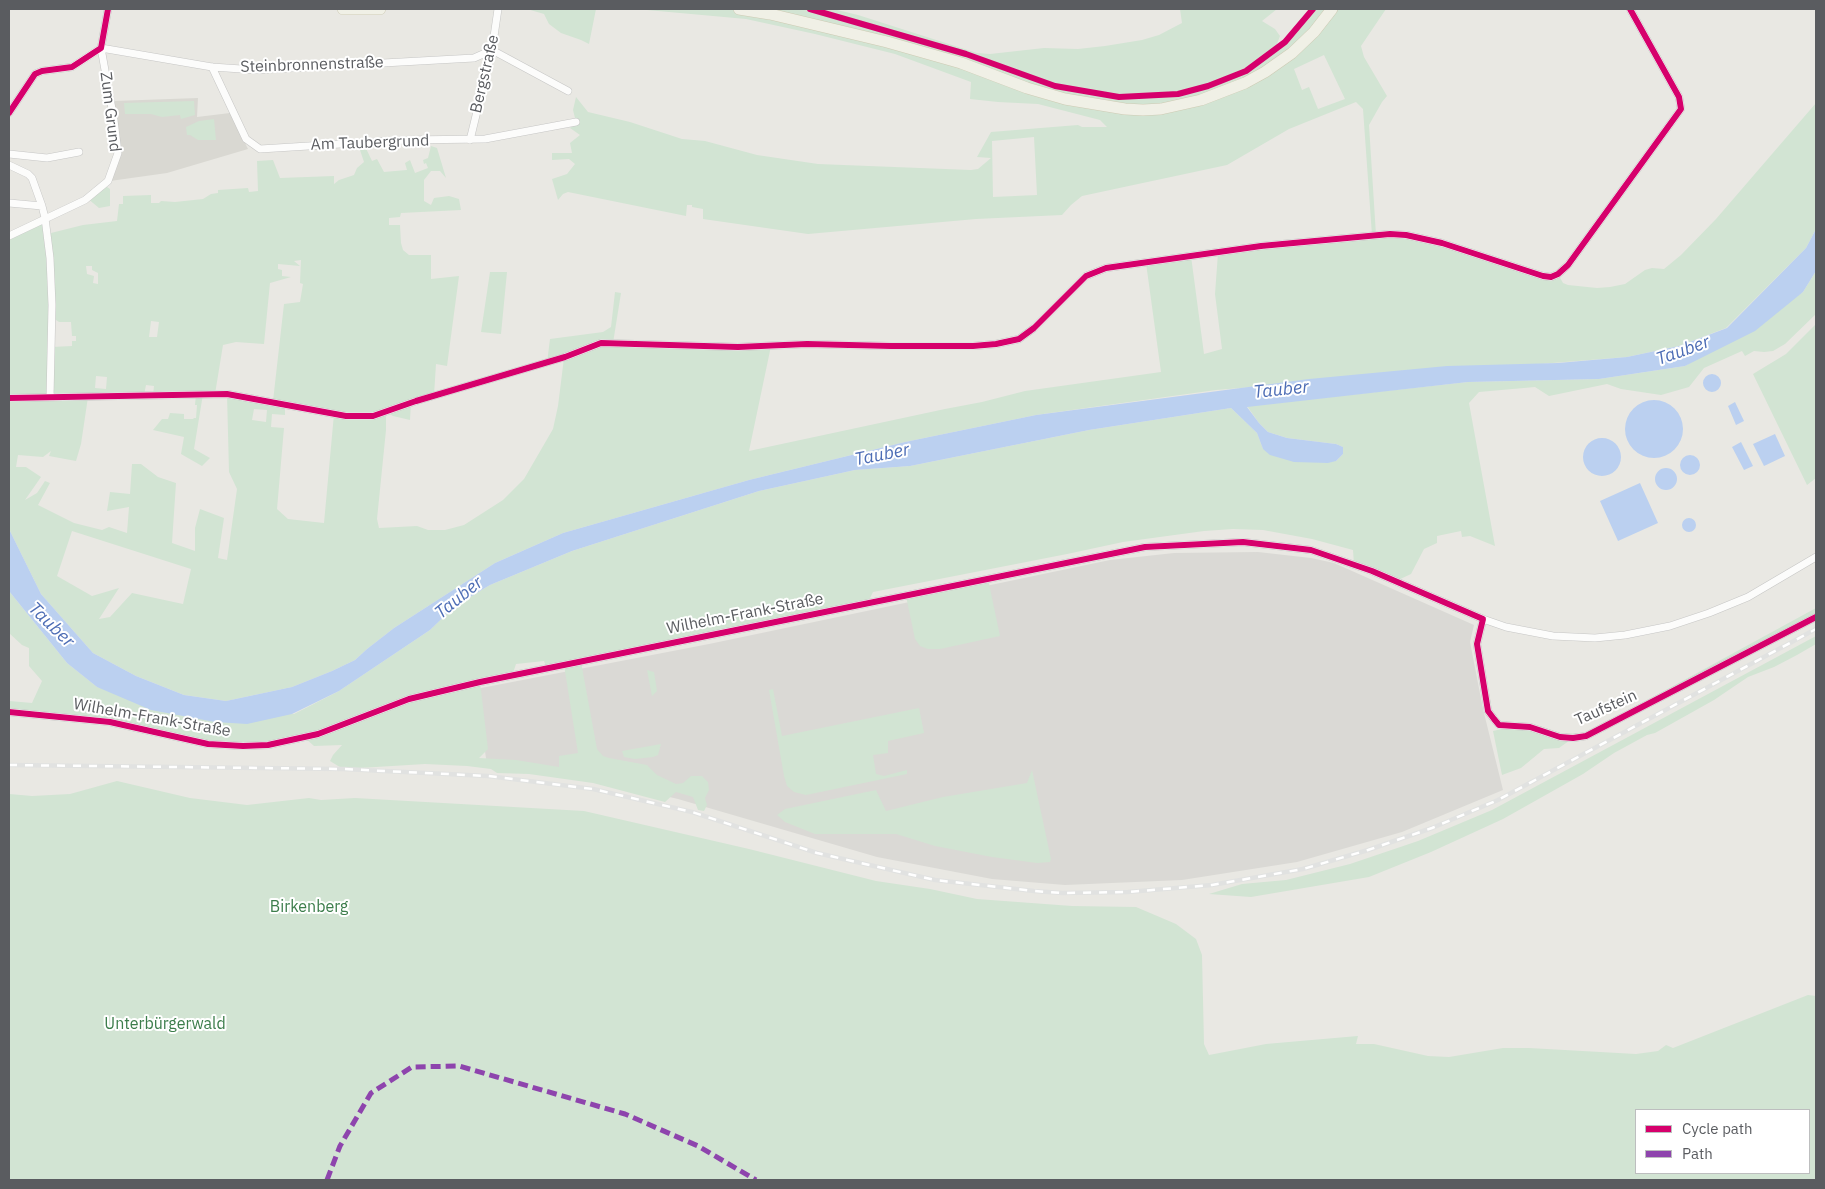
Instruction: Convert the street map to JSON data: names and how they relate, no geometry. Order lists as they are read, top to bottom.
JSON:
{
  "streets": {
    "street": [
      "Steinbronnenstraße",
      "Bergstraße",
      "Zum Grund",
      "Am Taubergrund",
      "Wilhelm-Frank-Straße",
      "Taufstein"
    ]
  },
  "crossings": [
    ["Steinbronnenstraße", "Bergstraße"],
    ["Steinbronnenstraße", "Zum Grund"],
    ["Steinbronnenstraße", "Am Taubergrund"],
    ["Bergstraße", "Am Taubergrund"],
    ["Wilhelm-Frank-Straße", "Taufstein"]
  ],
  "water": ["Tauber"],
  "parks": ["Birkenberg", "Unterbürgerwald"],
  "legend": ["Cycle path", "Path"]
}
